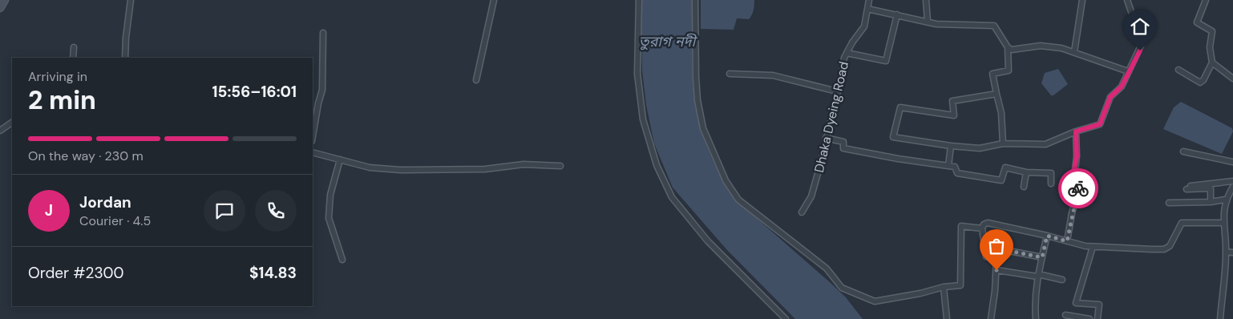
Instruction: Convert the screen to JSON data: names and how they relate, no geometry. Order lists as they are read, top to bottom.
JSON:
{
  "streets": {
    "street": ["Dhaka Dyeing Road"]
  },
  "water": ["তুরাগ নদী"],
  "page": {
    "heading": ["2 min", "Arriving in", "15:56–16:01"],
    "panel": [
      "Jordan",
      "Courier · 4.5",
      "Order #2300",
      "$14.83"
    ],
    "bar": "On the way · 230 m",
    "round": "J"
  }
}
